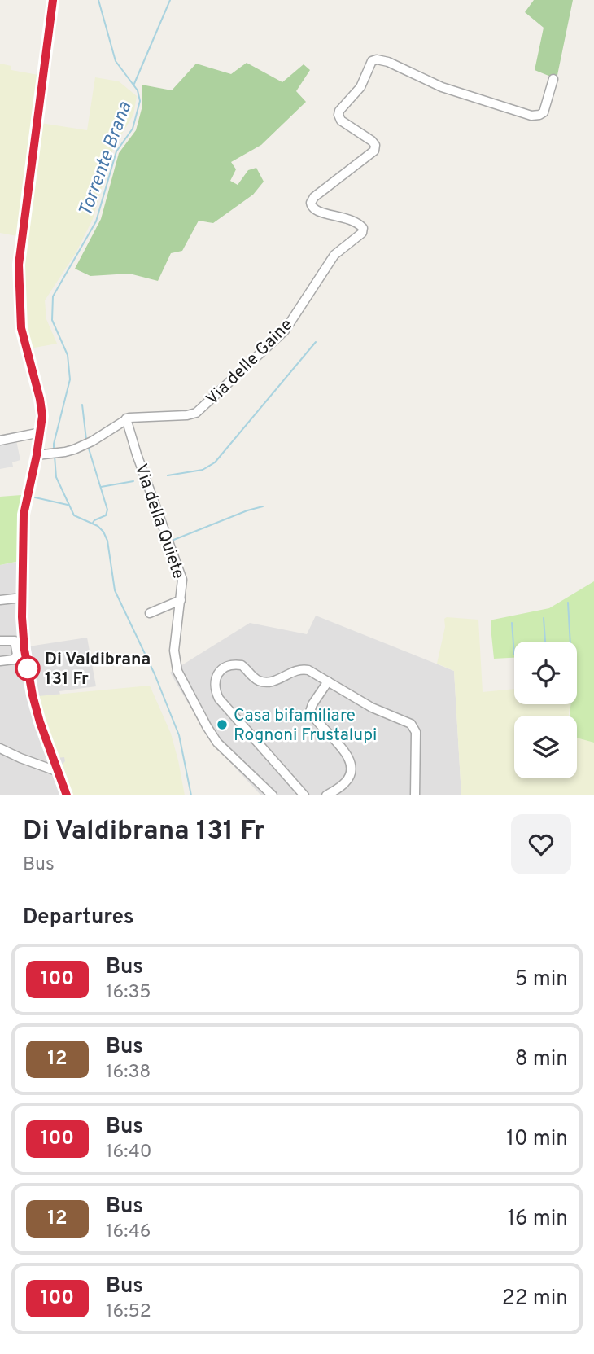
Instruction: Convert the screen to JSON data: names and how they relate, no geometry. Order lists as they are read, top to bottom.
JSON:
{
  "streets": {
    "street": ["Via delle Gaine", "Via della Quiete"]
  },
  "crossings": [
    ["Via delle Gaine", "Via della Quiete"]
  ],
  "water": ["Torrente Brana"],
  "places": ["Di Valdibrana 131 Fr", "Casa bifamiliare Rognoni Frustalupi"],
  "lines": ["bus line 100"],
  "page": {
    "heading": [
      ["Di Valdibrana 131 Fr", "Bus"],
      "Departures"
    ],
    "list": [
      {
        "mark": "100",
        "name": "Bus",
        "note": "16:35",
        "value": "5 min"
      },
      {
        "mark": "12",
        "name": "Bus",
        "note": "16:38",
        "value": "8 min"
      },
      {
        "mark": "100",
        "name": "Bus",
        "note": "16:40",
        "value": "10 min"
      },
      {
        "mark": "12",
        "name": "Bus",
        "note": "16:46",
        "value": "16 min"
      },
      {
        "mark": "100",
        "name": "Bus",
        "note": "16:52",
        "value": "22 min"
      }
    ]
  }
}
